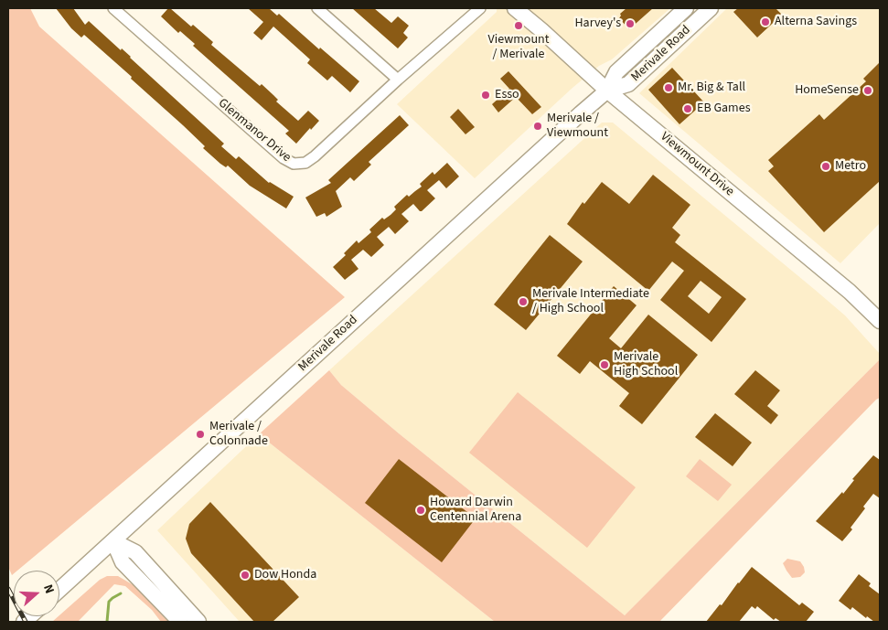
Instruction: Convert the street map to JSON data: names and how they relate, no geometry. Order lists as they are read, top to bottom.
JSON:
{
  "streets": {
    "main road": ["Merivale Road", "Viewmount Drive"],
    "street": ["Glenmanor Drive"]
  },
  "crossings": [
    ["Merivale Road", "Viewmount Drive"]
  ],
  "places": [
    "Alterna Savings",
    "Harvey's",
    "Viewmount / Merivale",
    "Mr. Big & Tall",
    "HomeSense",
    "Esso",
    "EB Games",
    "Merivale / Viewmount",
    "Metro",
    "Merivale Intermediate / High School",
    "Merivale High School",
    "Merivale / Colonnade",
    "Howard Darwin Centennial Arena",
    "Dow Honda"
  ],
  "north": "right"
}
